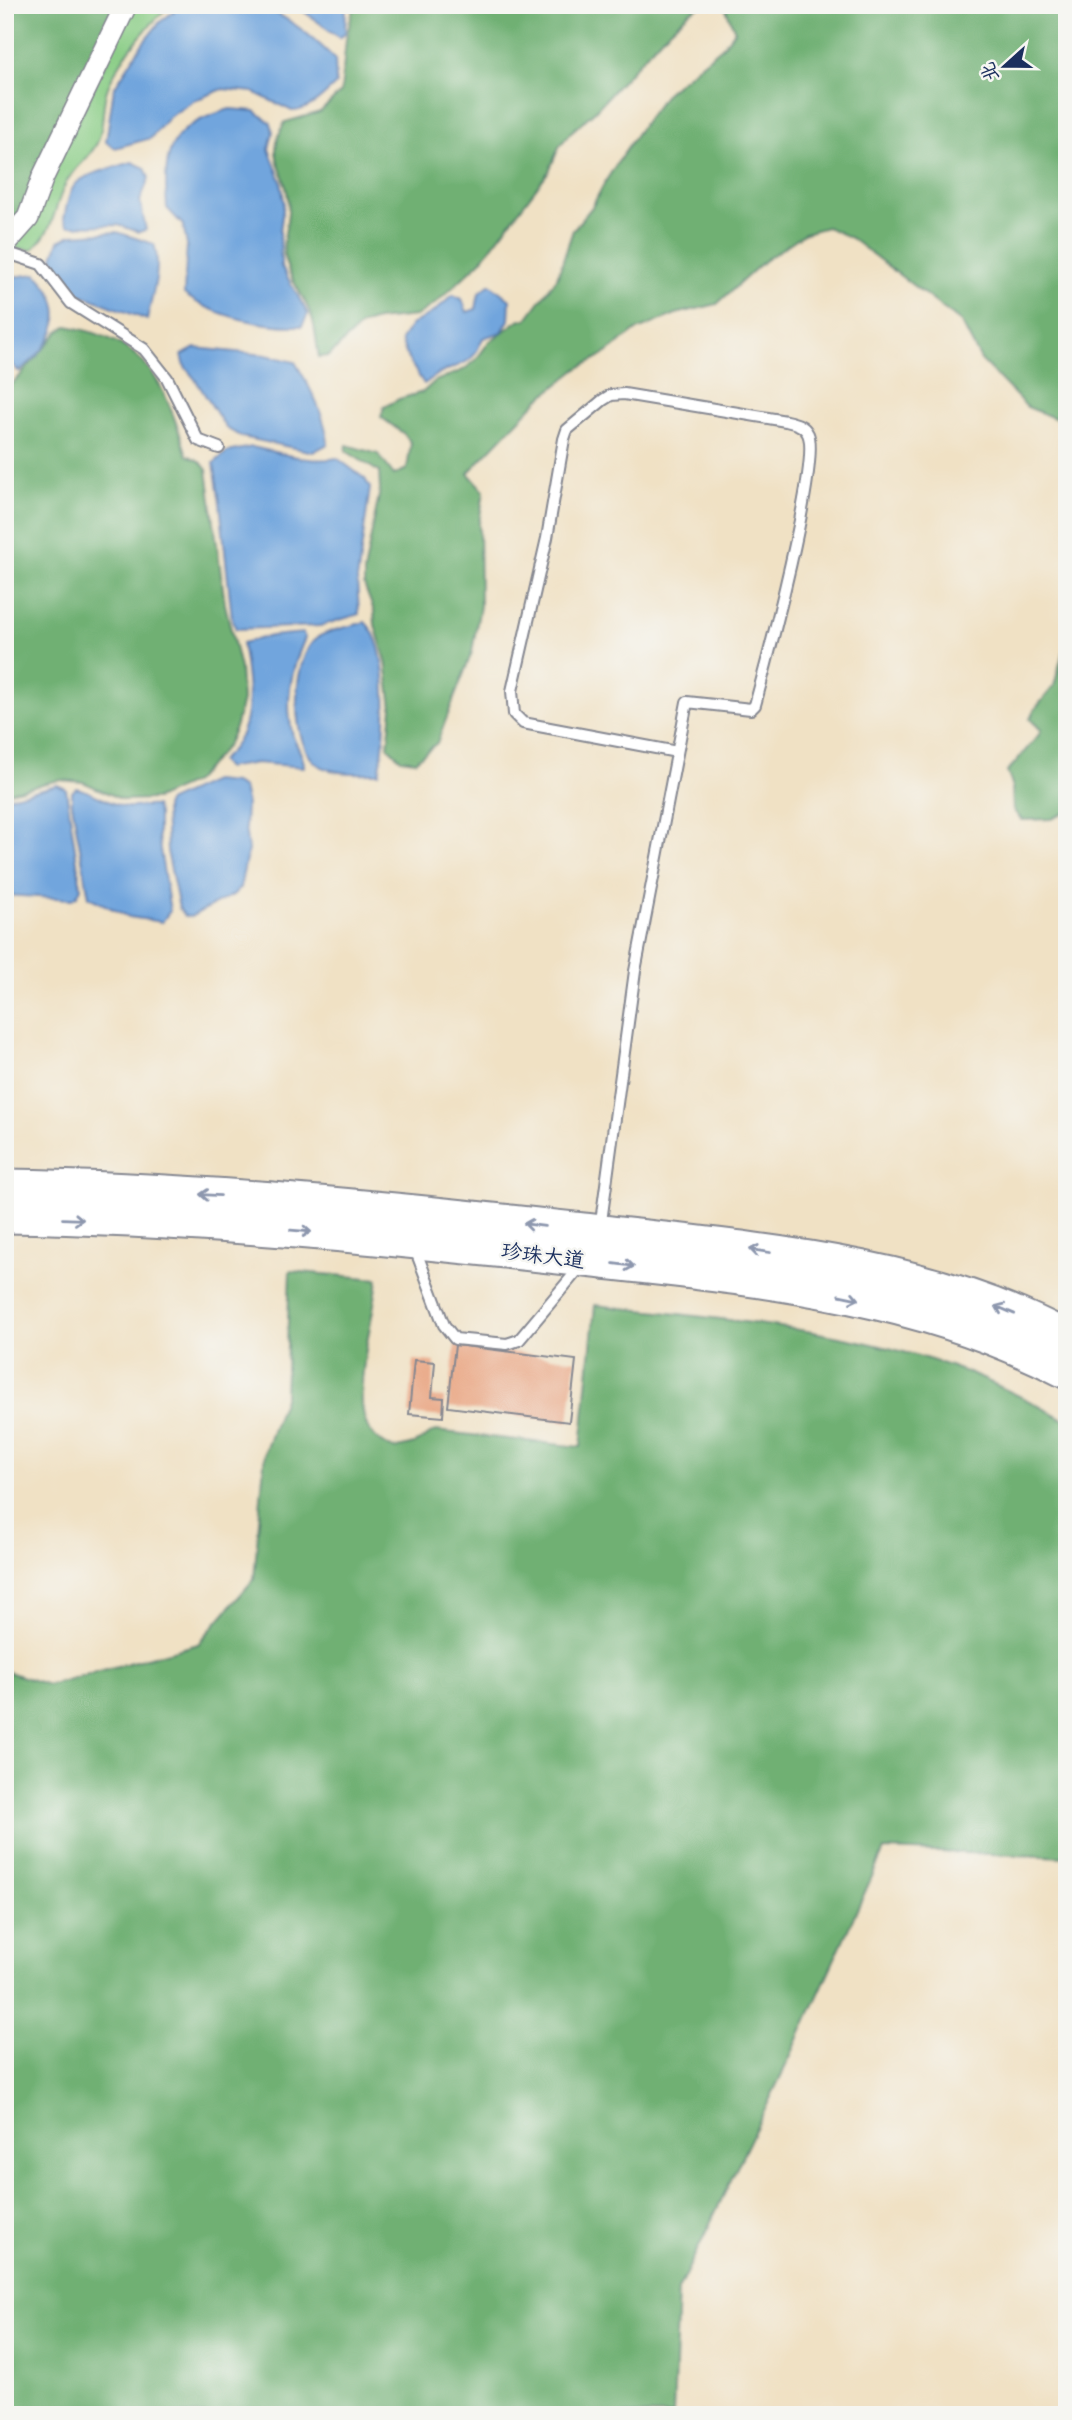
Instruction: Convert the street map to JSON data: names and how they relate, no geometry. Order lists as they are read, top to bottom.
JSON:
{
  "streets": {
    "highway": ["珍珠大道"]
  },
  "north": "left"
}
